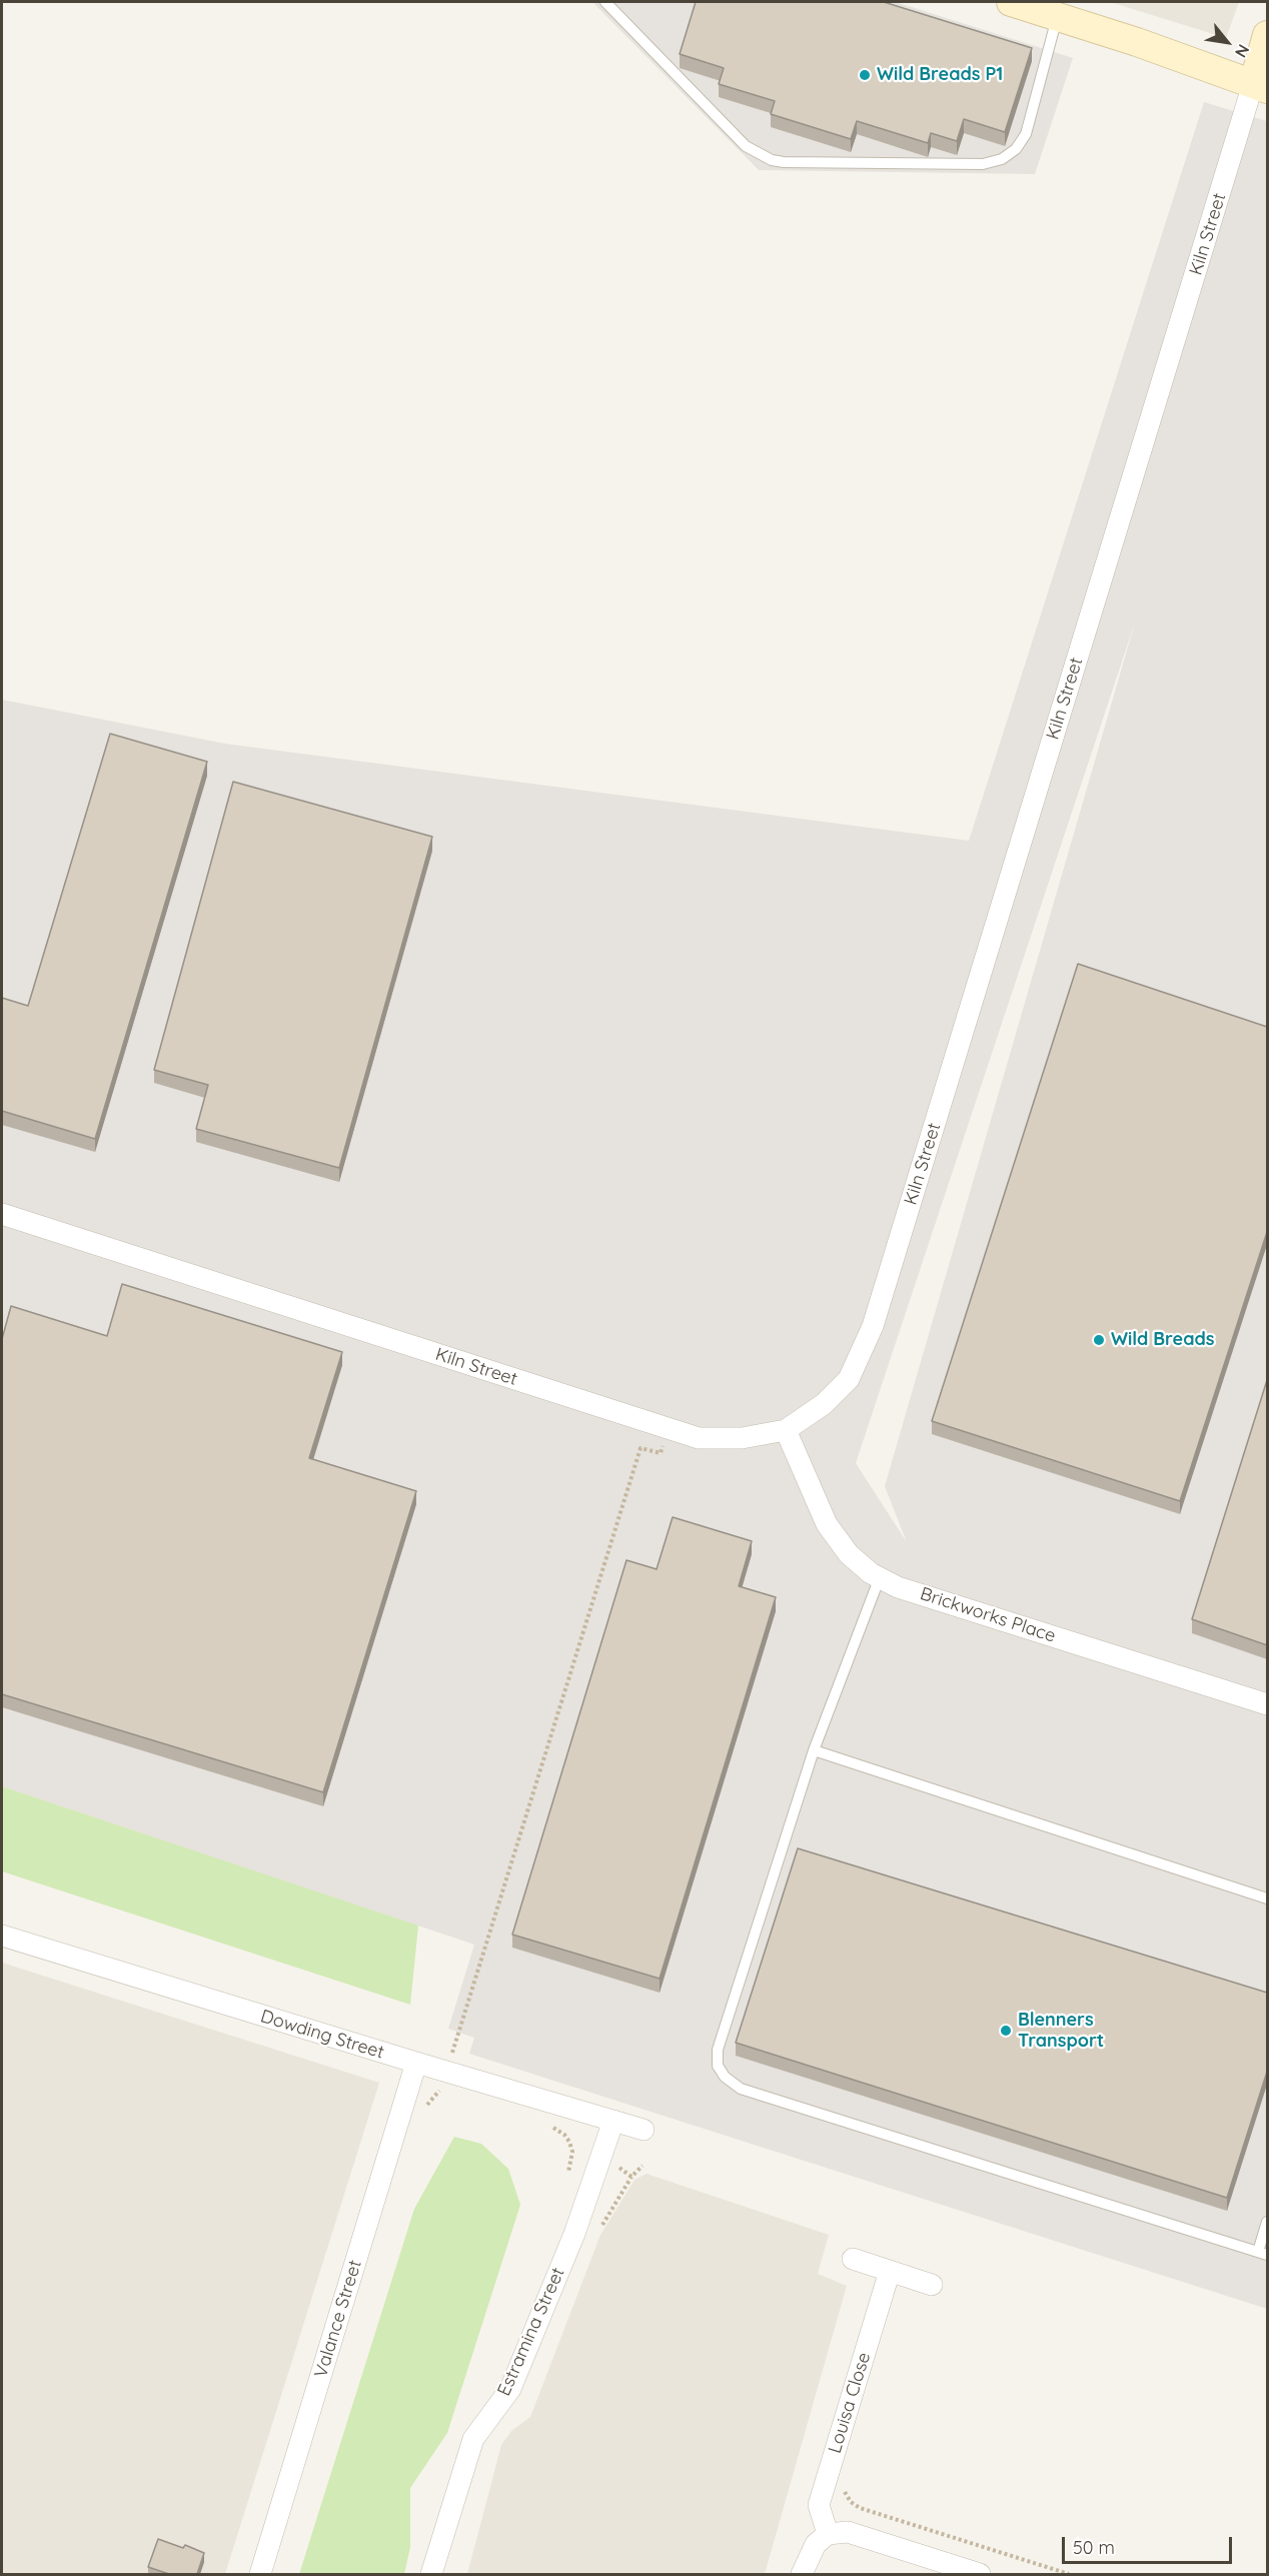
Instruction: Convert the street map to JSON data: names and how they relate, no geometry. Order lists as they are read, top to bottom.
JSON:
{
  "streets": {
    "street": [
      "Kiln Street",
      "Brickworks Place",
      "Dowding Street",
      "Valance Street",
      "Estramina Street",
      "Louisa Close"
    ]
  },
  "crossings": [
    ["Kiln Street", "Brickworks Place"],
    ["Dowding Street", "Valance Street"],
    ["Dowding Street", "Estramina Street"]
  ],
  "places": ["Wild Breads P1", "Wild Breads", "Blenners Transport"],
  "scale_bar": "50 m",
  "north": "bottom right"
}
